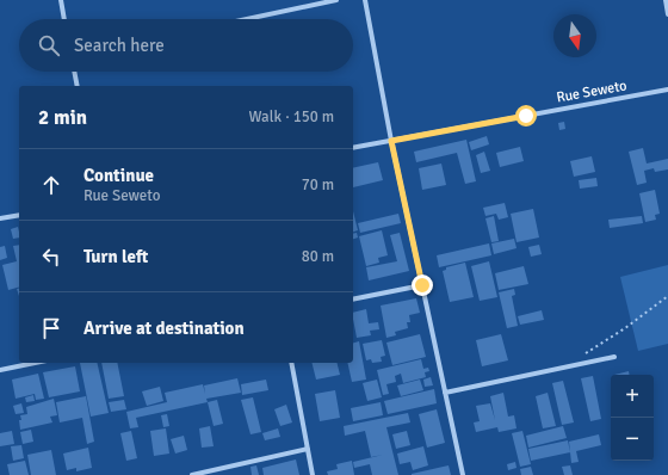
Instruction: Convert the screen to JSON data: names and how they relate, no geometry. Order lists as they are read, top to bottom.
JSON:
{
  "streets": {
    "street": ["Rue Seweto"]
  },
  "north": "bottom",
  "page": {
    "search": "Search here",
    "heading": ["2 min", "Walk · 150 m"],
    "list": [
      ["Continue", "Rue Seweto", "70 m"],
      ["Turn left", "80 m"],
      "Arrive at destination"
    ],
    "map_buttons": ["+", "−"]
  }
}
